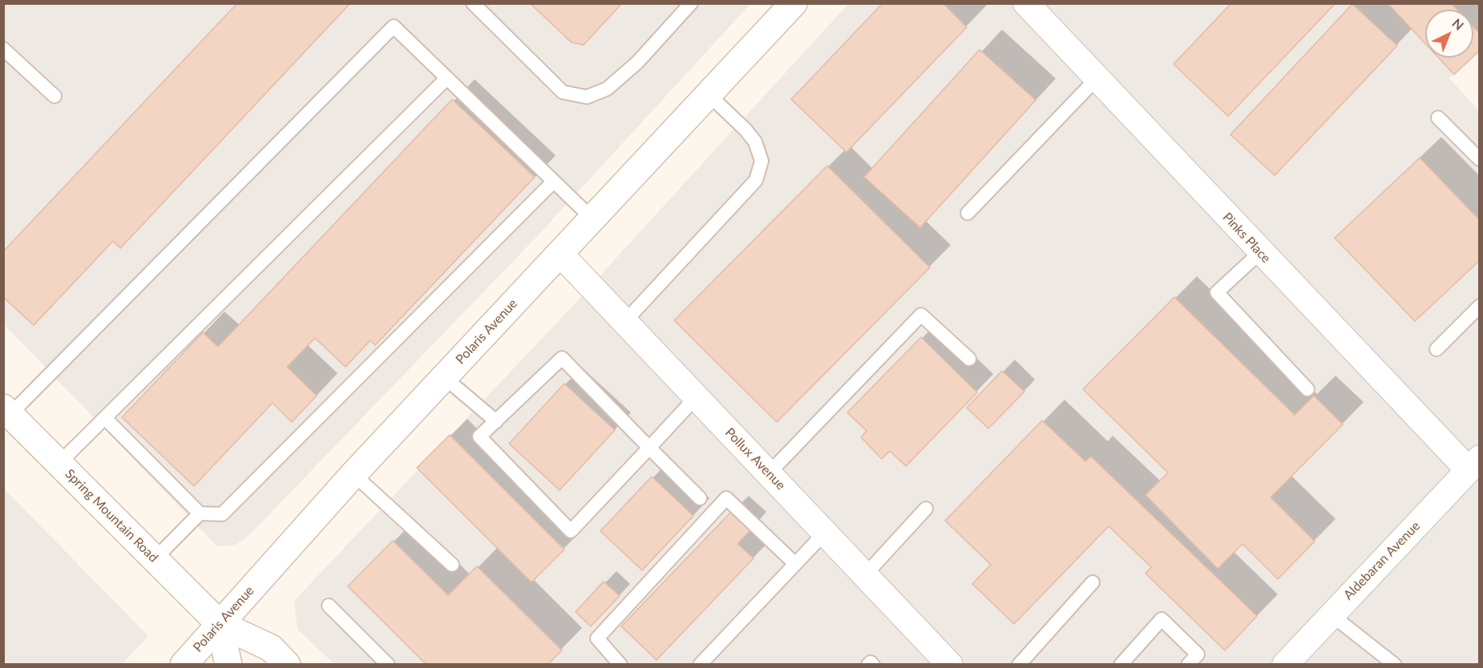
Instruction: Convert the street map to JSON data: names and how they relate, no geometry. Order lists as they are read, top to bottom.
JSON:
{
  "streets": {
    "street": [
      "Pinks Place",
      "Polaris Avenue",
      "Pollux Avenue",
      "Spring Mountain Road",
      "Aldebaran Avenue"
    ]
  },
  "crossings": [
    ["Pinks Place", "Aldebaran Avenue"],
    ["Polaris Avenue", "Pollux Avenue"],
    ["Polaris Avenue", "Spring Mountain Road"]
  ],
  "north": "top right"
}
